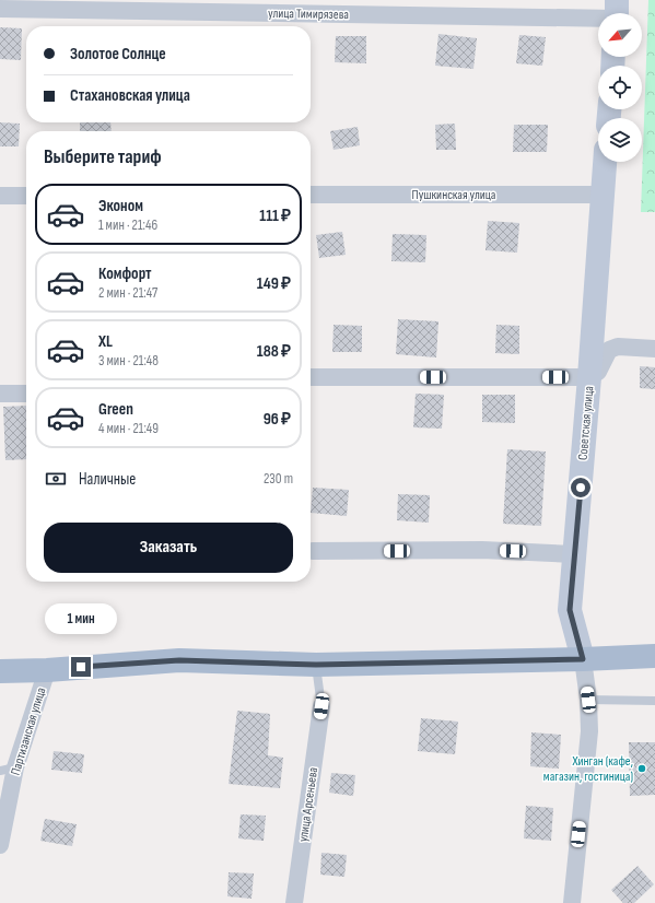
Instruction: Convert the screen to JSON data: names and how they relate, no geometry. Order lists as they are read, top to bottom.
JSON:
{
  "streets": {
    "street": [
      "улица Тимирязева",
      "Пушкинская улица",
      "Советская улица",
      "Партизанская улица",
      "улица Арсеньева"
    ]
  },
  "crossings": [
    ["Пушкинская улица", "Советская улица"]
  ],
  "places": ["Хинган (кафе, магазин, гостиница)"],
  "north": "bottom left",
  "page": {
    "banner": ["Золотое Солнце", "Стахановская улица"],
    "heading": "Выберите тариф",
    "list": [
      {
        "name": "Эконом",
        "note": "1 мин · 21:46",
        "value": "111 ₽"
      },
      {
        "name": "Комфорт",
        "note": "2 мин · 21:47",
        "value": "149 ₽"
      },
      {
        "name": "XL",
        "note": "3 мин · 21:48",
        "value": "188 ₽"
      },
      {
        "name": "Green",
        "note": "4 мин · 21:49",
        "value": "96 ₽"
      }
    ],
    "pay": ["Наличные", "230 m"],
    "buttons": "Заказать",
    "bubble": "1 мин"
  }
}
